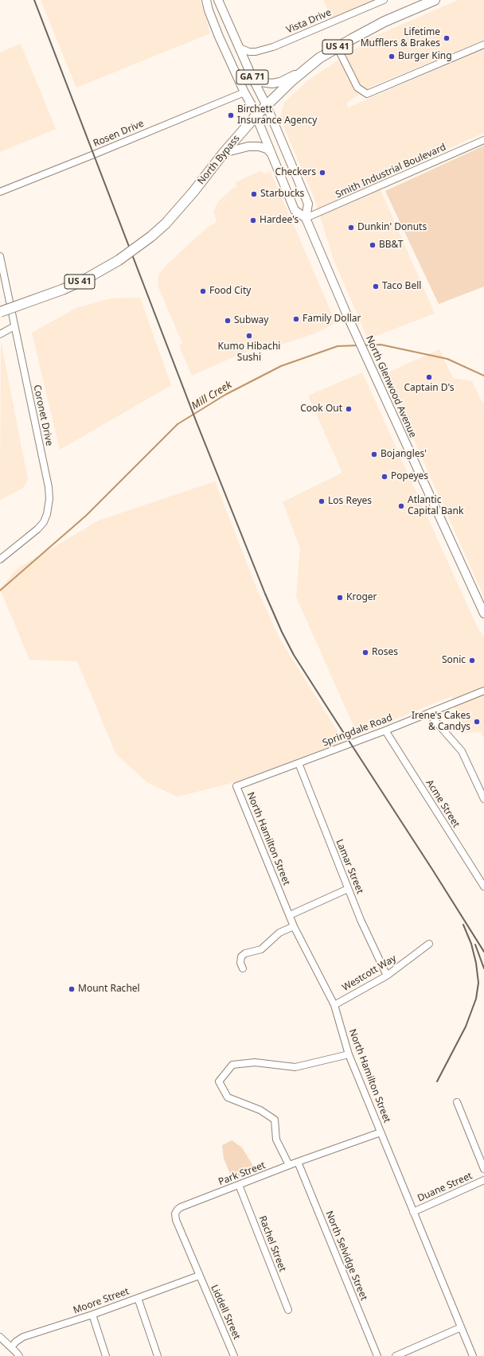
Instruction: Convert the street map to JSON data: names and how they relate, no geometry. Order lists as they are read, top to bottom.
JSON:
{
  "streets": {
    "highway": ["US 41", "North Bypass"],
    "main road": ["GA 71", "North Glenwood Avenue"],
    "street": [
      "Vista Drive",
      "Rosen Drive",
      "Smith Industrial Boulevard",
      "Coronet Drive",
      "Springdale Road",
      "Acme Street",
      "North Hamilton Street",
      "Lamar Street",
      "Westcott Way",
      "Park Street",
      "Duane Street",
      "Rachel Street",
      "North Selvidge Street",
      "Moore Street",
      "Liddell Street"
    ]
  },
  "crossings": [
    ["Vista Drive", "GA 71"],
    ["GA 71", "Rosen Drive"],
    ["GA 71", "North Bypass"],
    ["GA 71", "North Glenwood Avenue"],
    ["North Bypass", "North Glenwood Avenue"],
    ["Smith Industrial Boulevard", "North Glenwood Avenue"],
    ["Springdale Road", "Acme Street"],
    ["Springdale Road", "North Hamilton Street"],
    ["Springdale Road", "Lamar Street"],
    ["North Hamilton Street", "Westcott Way"],
    ["North Hamilton Street", "Park Street"],
    ["North Hamilton Street", "Duane Street"],
    ["Lamar Street", "Westcott Way"],
    ["Park Street", "Rachel Street"],
    ["Park Street", "North Selvidge Street"],
    ["Park Street", "Moore Street"],
    ["Park Street", "Liddell Street"],
    ["Moore Street", "Liddell Street"]
  ],
  "water": ["Mill Creek"],
  "places": [
    "Lifetime Mufflers & Brakes",
    "Burger King",
    "Birchett Insurance Agency",
    "Checkers",
    "Starbucks",
    "Hardee's",
    "Dunkin' Donuts",
    "BB&T",
    "Taco Bell",
    "Food City",
    "Family Dollar",
    "Subway",
    "Kumo Hibachi Sushi",
    "Captain D's",
    "Cook Out",
    "Bojangles'",
    "Popeyes",
    "Los Reyes",
    "Atlantic Capital Bank",
    "Kroger",
    "Roses",
    "Sonic",
    "Irene's Cakes & Candys",
    "Mount Rachel"
  ]
}
